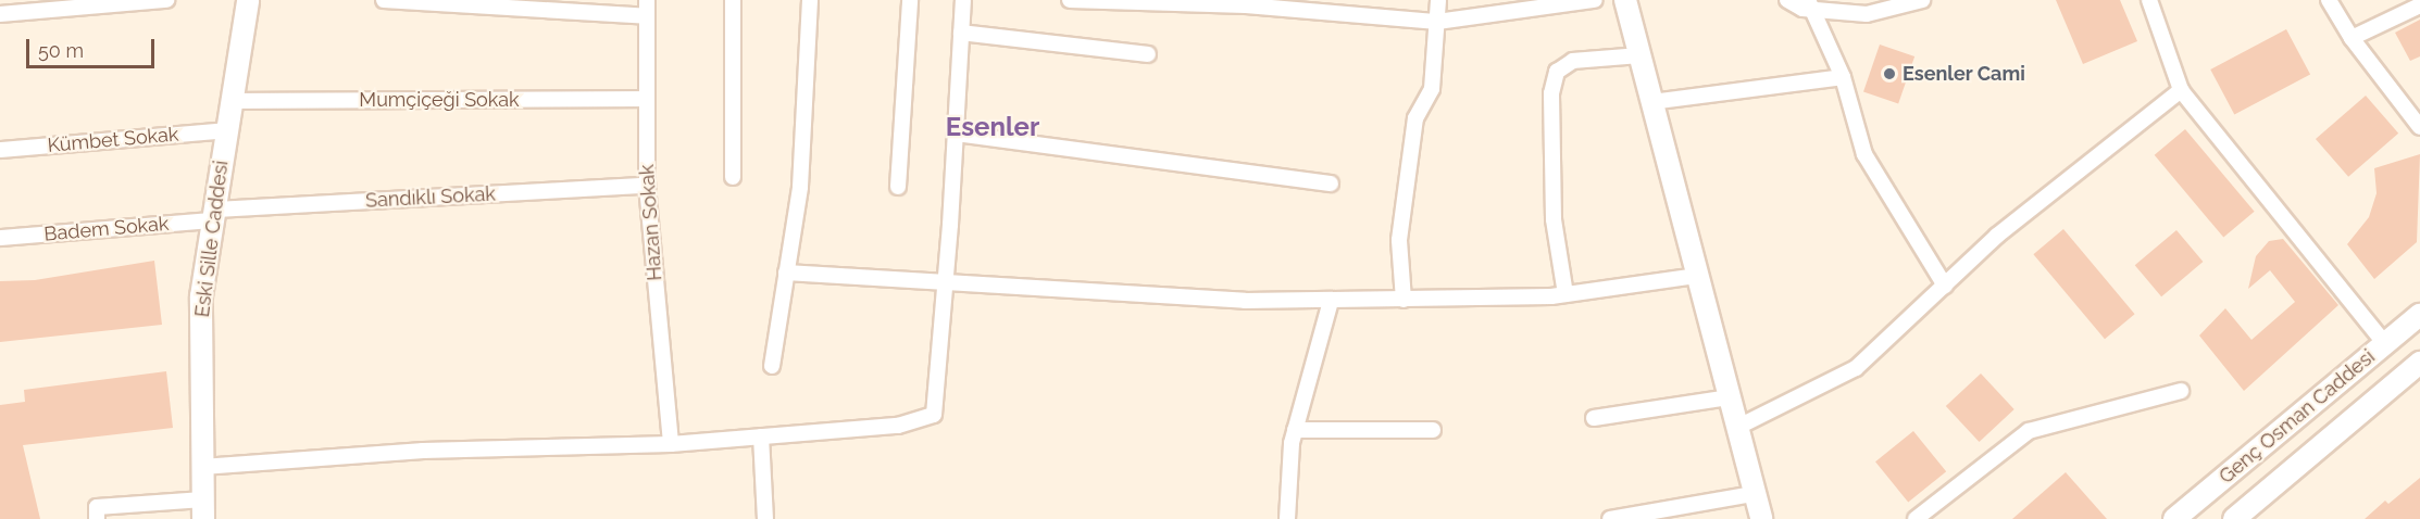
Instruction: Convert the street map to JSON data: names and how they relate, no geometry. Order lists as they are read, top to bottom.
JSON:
{
  "streets": {
    "street": [
      "Mumçiçeği Sokak",
      "Kümbet Sokak",
      "Sandıklı Sokak",
      "Hazan Sokak",
      "Badem Sokak",
      "Eski Sille Caddesi",
      "Genç Osman Caddesi"
    ]
  },
  "crossings": [
    ["Mumçiçeği Sokak", "Hazan Sokak"],
    ["Mumçiçeği Sokak", "Eski Sille Caddesi"],
    ["Kümbet Sokak", "Eski Sille Caddesi"],
    ["Sandıklı Sokak", "Hazan Sokak"],
    ["Sandıklı Sokak", "Badem Sokak"],
    ["Sandıklı Sokak", "Eski Sille Caddesi"],
    ["Badem Sokak", "Eski Sille Caddesi"]
  ],
  "districts": ["Esenler"],
  "places": ["Esenler Cami"],
  "scale_bar": "50 m"
}
